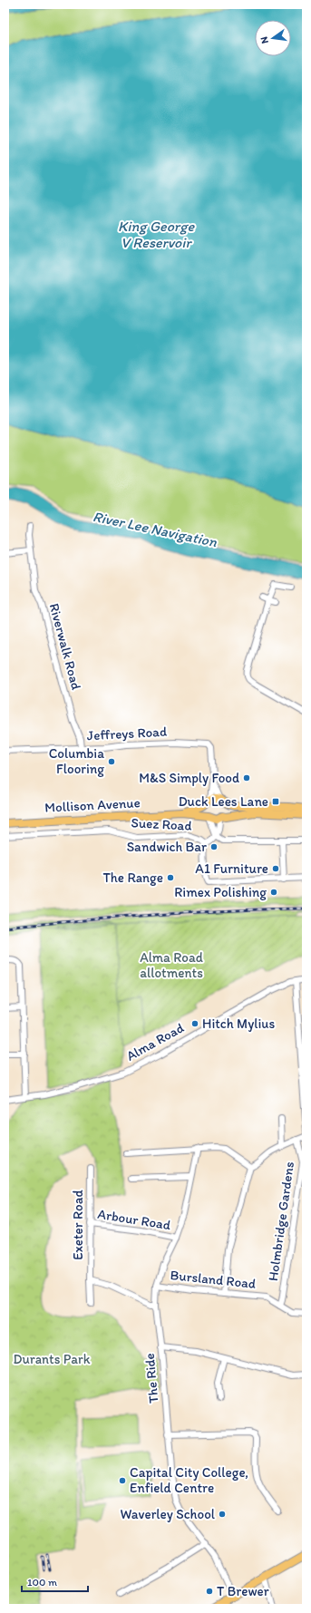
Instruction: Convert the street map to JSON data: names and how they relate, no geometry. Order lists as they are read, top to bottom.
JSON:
{
  "streets": {
    "main road": ["Mollison Avenue"],
    "street": [
      "Riverwalk Road",
      "Jeffreys Road",
      "Suez Road",
      "Alma Road",
      "Arbour Road",
      "Holmbridge Gardens",
      "Exeter Road",
      "Bursland Road",
      "The Ride"
    ]
  },
  "crossings": [
    ["Riverwalk Road", "Jeffreys Road"],
    ["Jeffreys Road", "Mollison Avenue"],
    ["Arbour Road", "Exeter Road"],
    ["Arbour Road", "The Ride"],
    ["Holmbridge Gardens", "Bursland Road"],
    ["Bursland Road", "The Ride"]
  ],
  "water": ["King George V Reservoir", "River Lee Navigation"],
  "parks": ["Alma Road allotments", "Durants Park"],
  "places": {
    "other": [
      "Columbia Flooring",
      "M&S Simply Food",
      "Sandwich Bar",
      "A1 Furniture",
      "The Range",
      "Rimex Polishing",
      "Hitch Mylius",
      "Capital City College, Enfield Centre",
      "Waverley School",
      "T Brewer"
    ],
    "transit": ["Duck Lees Lane"]
  },
  "scale_bar": "100 m",
  "north": "left"
}
